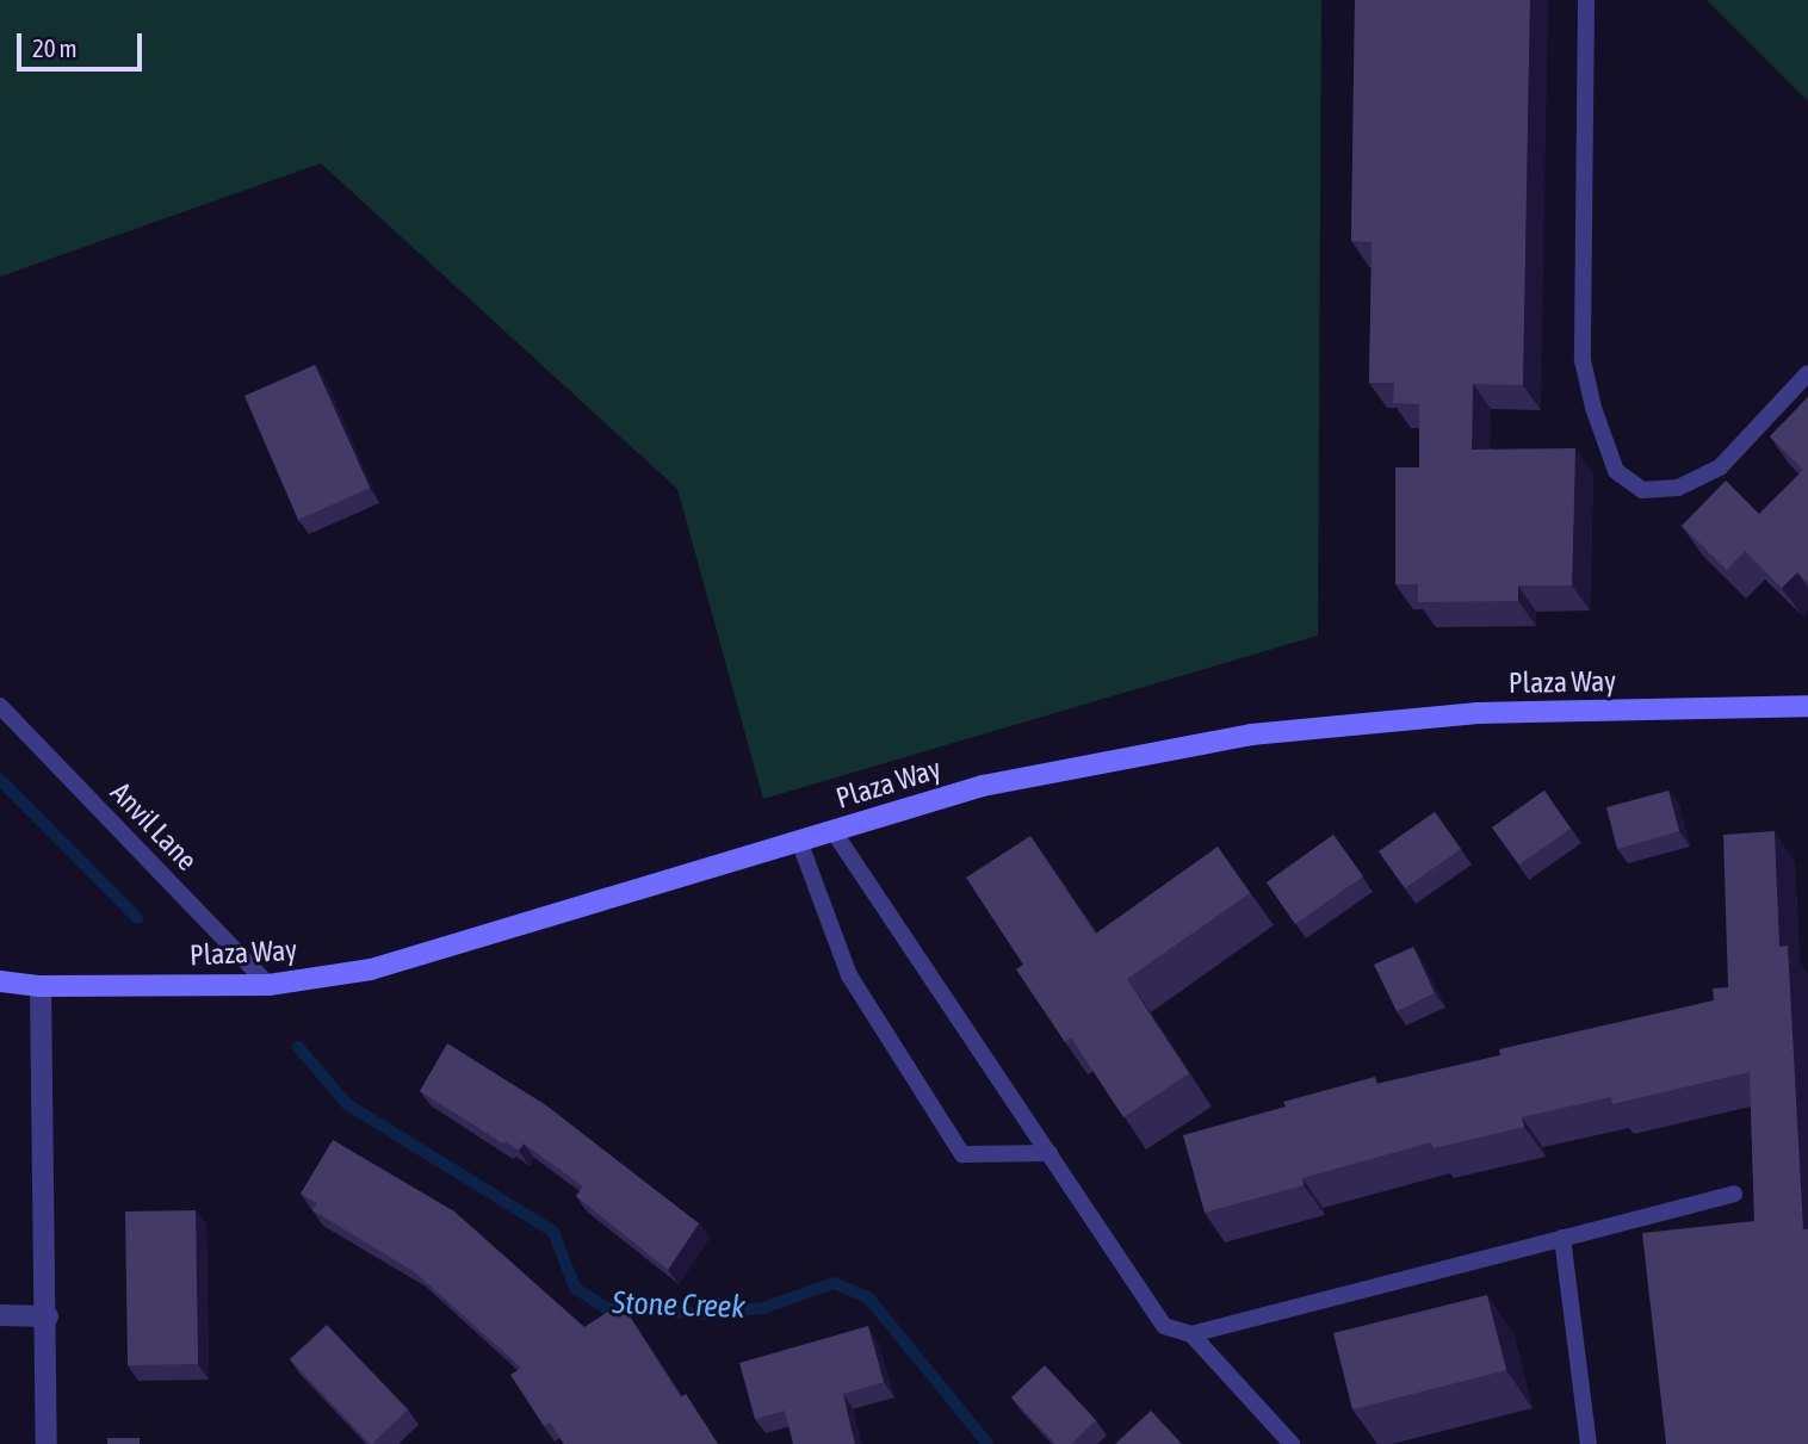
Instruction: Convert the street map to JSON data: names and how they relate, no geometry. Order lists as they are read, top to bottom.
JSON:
{
  "streets": {
    "main road": ["Plaza Way"],
    "lane": ["Anvil Lane"]
  },
  "crossings": [
    ["Plaza Way", "Anvil Lane"]
  ],
  "water": ["Stone Creek"],
  "scale_bar": "20 m"
}
